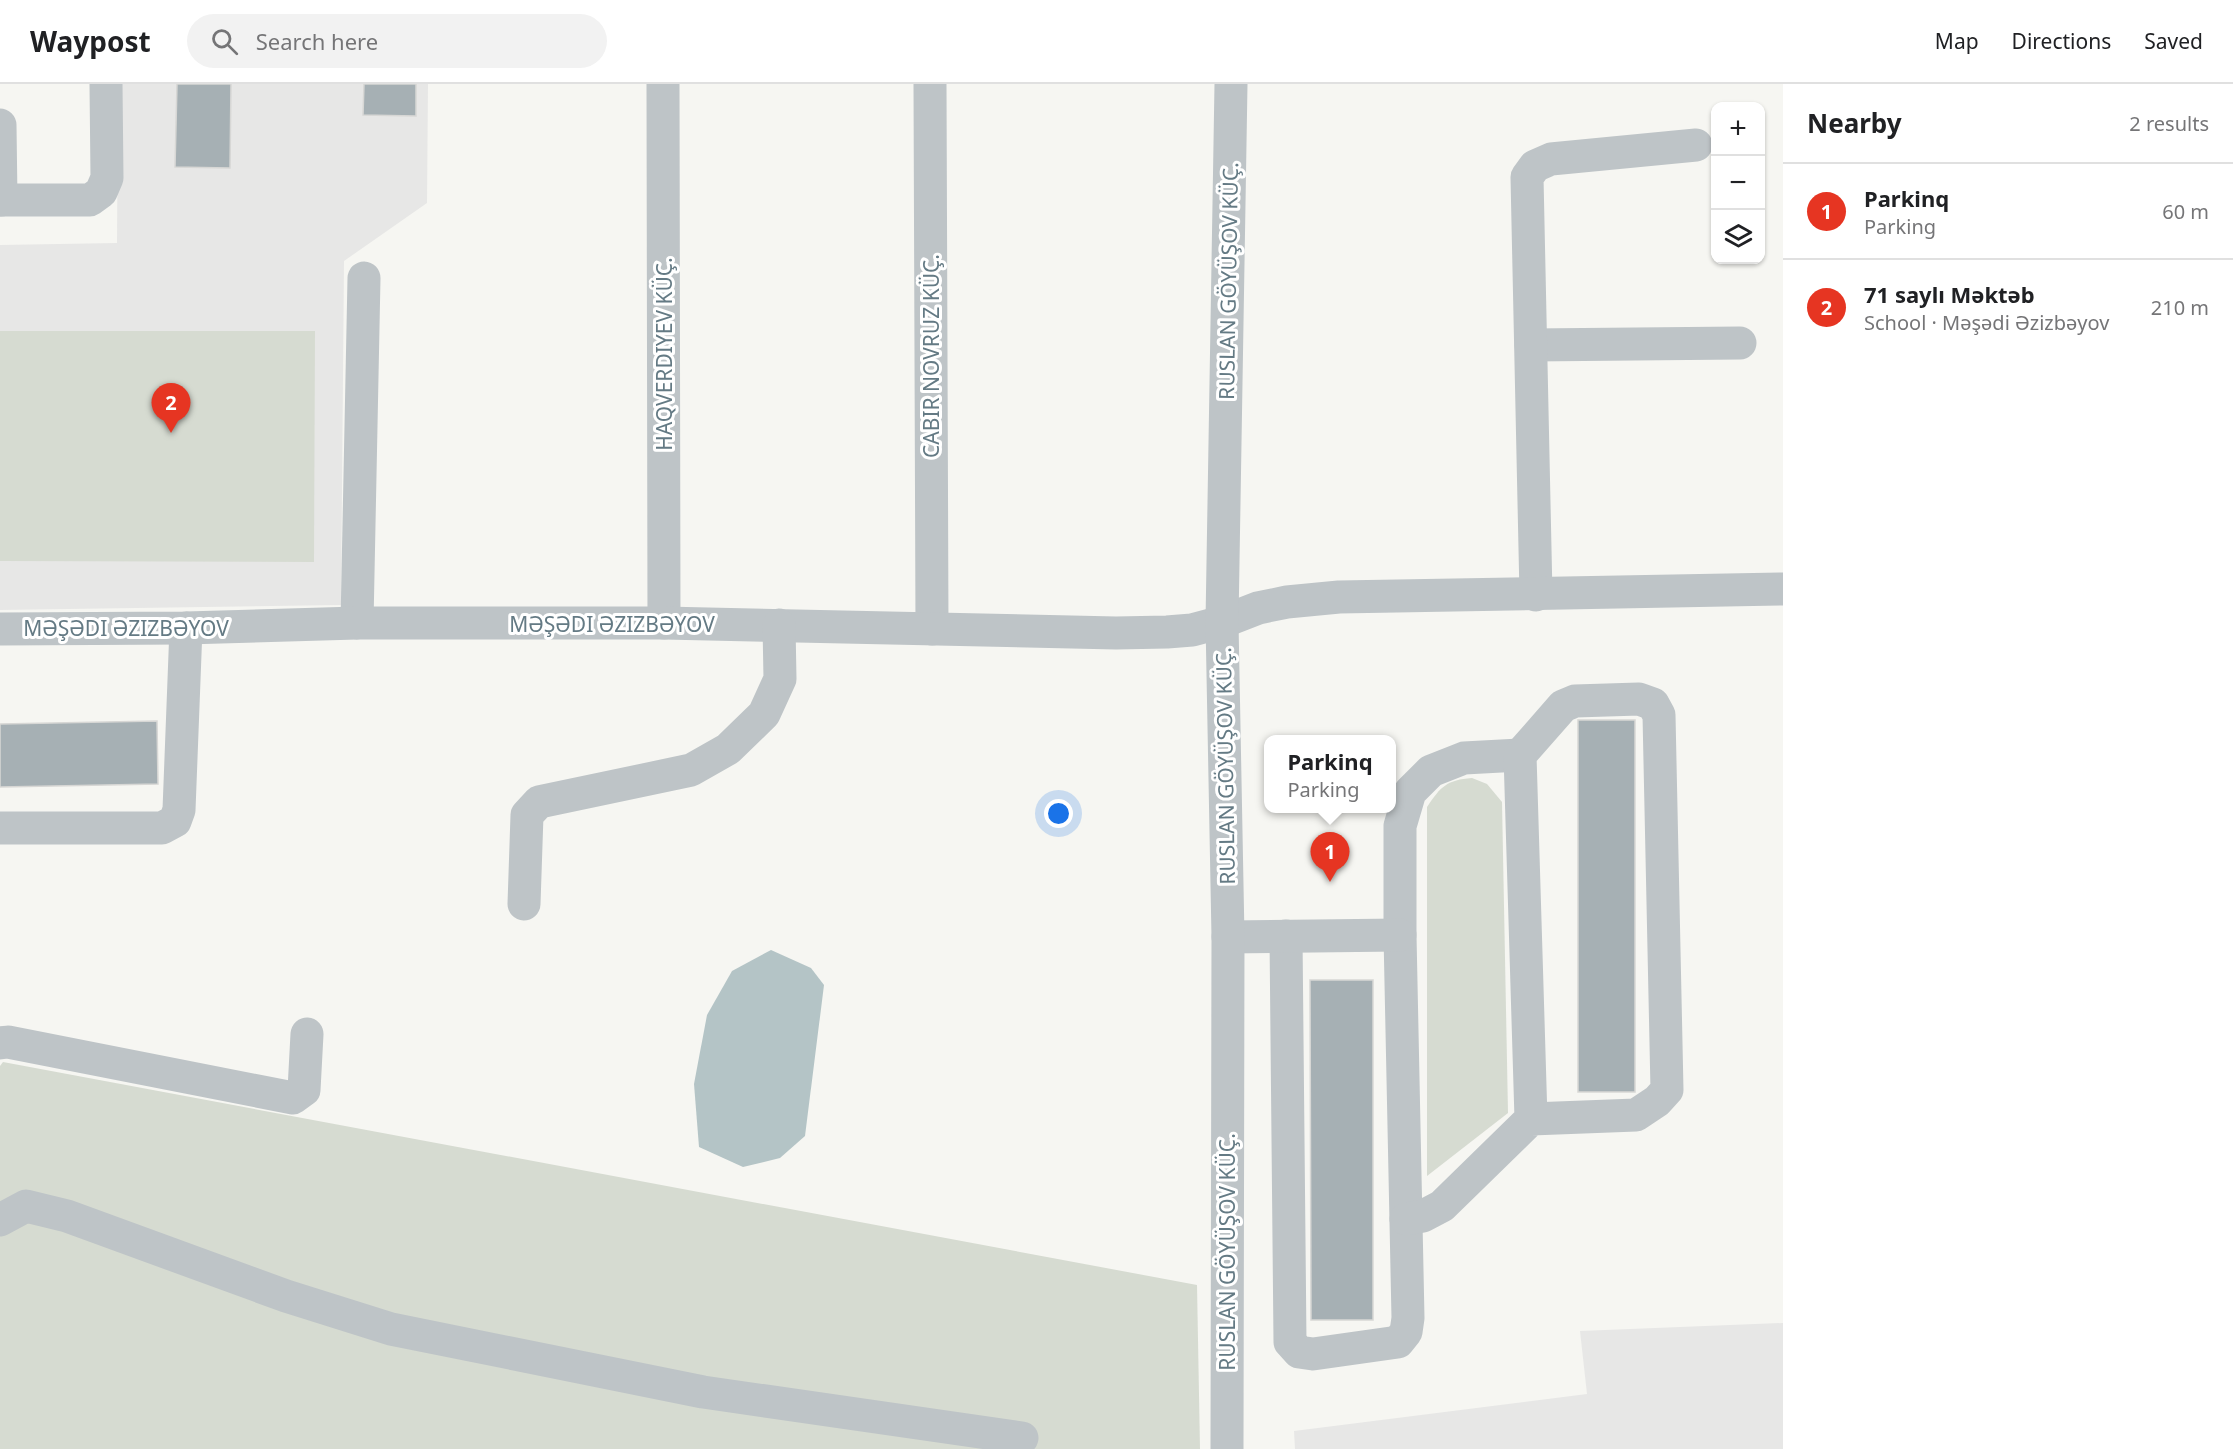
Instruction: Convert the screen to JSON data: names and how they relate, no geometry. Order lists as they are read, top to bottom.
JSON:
{
  "streets": {
    "street": [
      "RUSLAN GÖYÜŞOV KÜÇ.",
      "HAQVERDIYEV KÜÇ.",
      "CABIR NOVRUZ KÜÇ.",
      "MƏŞƏDI ƏZIZBƏYOV"
    ]
  },
  "crossings": [
    ["RUSLAN GÖYÜŞOV KÜÇ.", "MƏŞƏDI ƏZIZBƏYOV"],
    ["HAQVERDIYEV KÜÇ.", "MƏŞƏDI ƏZIZBƏYOV"],
    ["CABIR NOVRUZ KÜÇ.", "MƏŞƏDI ƏZIZBƏYOV"]
  ],
  "page": {
    "header": "Waypost",
    "search": "Search here",
    "nav": ["Map", "Directions", "Saved"],
    "heading": ["Nearby", "2 results"],
    "map_buttons": ["+", "−"],
    "list": [
      {
        "mark": "1",
        "name": "Parkinq",
        "note": "Parking",
        "value": "60 m"
      },
      {
        "mark": "2",
        "name": "71 saylı Məktəb",
        "note": "School · Məşədi Əzizbəyov",
        "value": "210 m"
      }
    ],
    "pins": ["2", "1"],
    "popup": ["Parkinq", "Parking"]
  }
}
